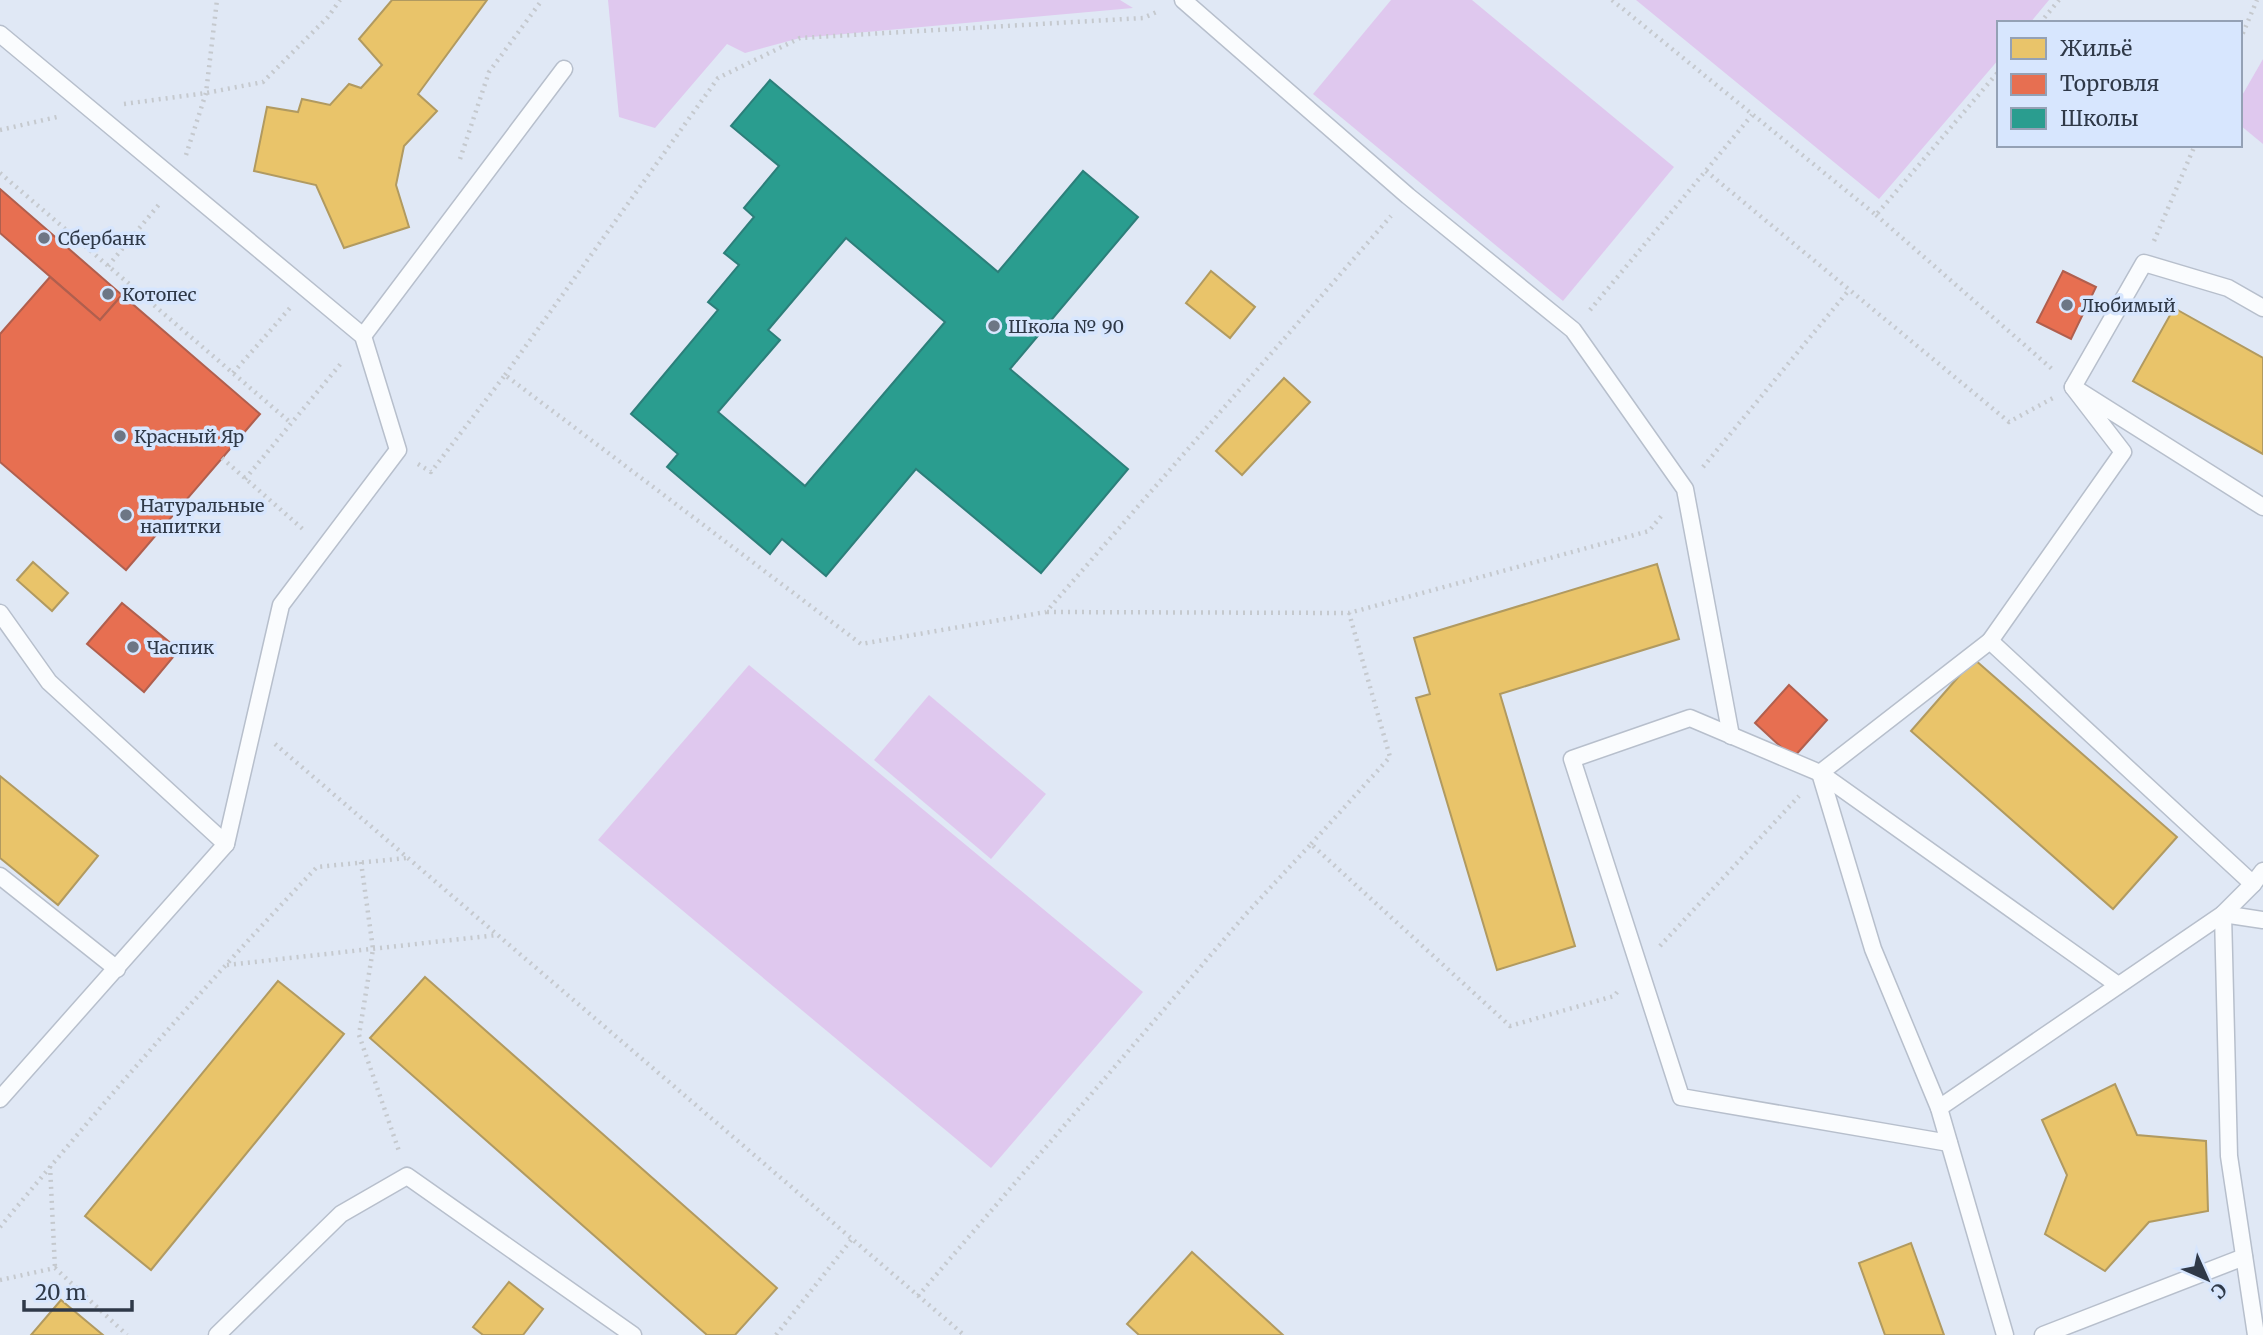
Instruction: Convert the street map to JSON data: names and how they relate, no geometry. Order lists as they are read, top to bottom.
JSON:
{
  "places": [
    "Сбербанк",
    "Котопес",
    "Любимый",
    "Школа № 90",
    "Красный Яр",
    "Натуральные напитки",
    "Часпик"
  ],
  "legend": ["Жильё", "Торговля", "Школы"],
  "scale_bar": "20 m",
  "north": "bottom right"
}
